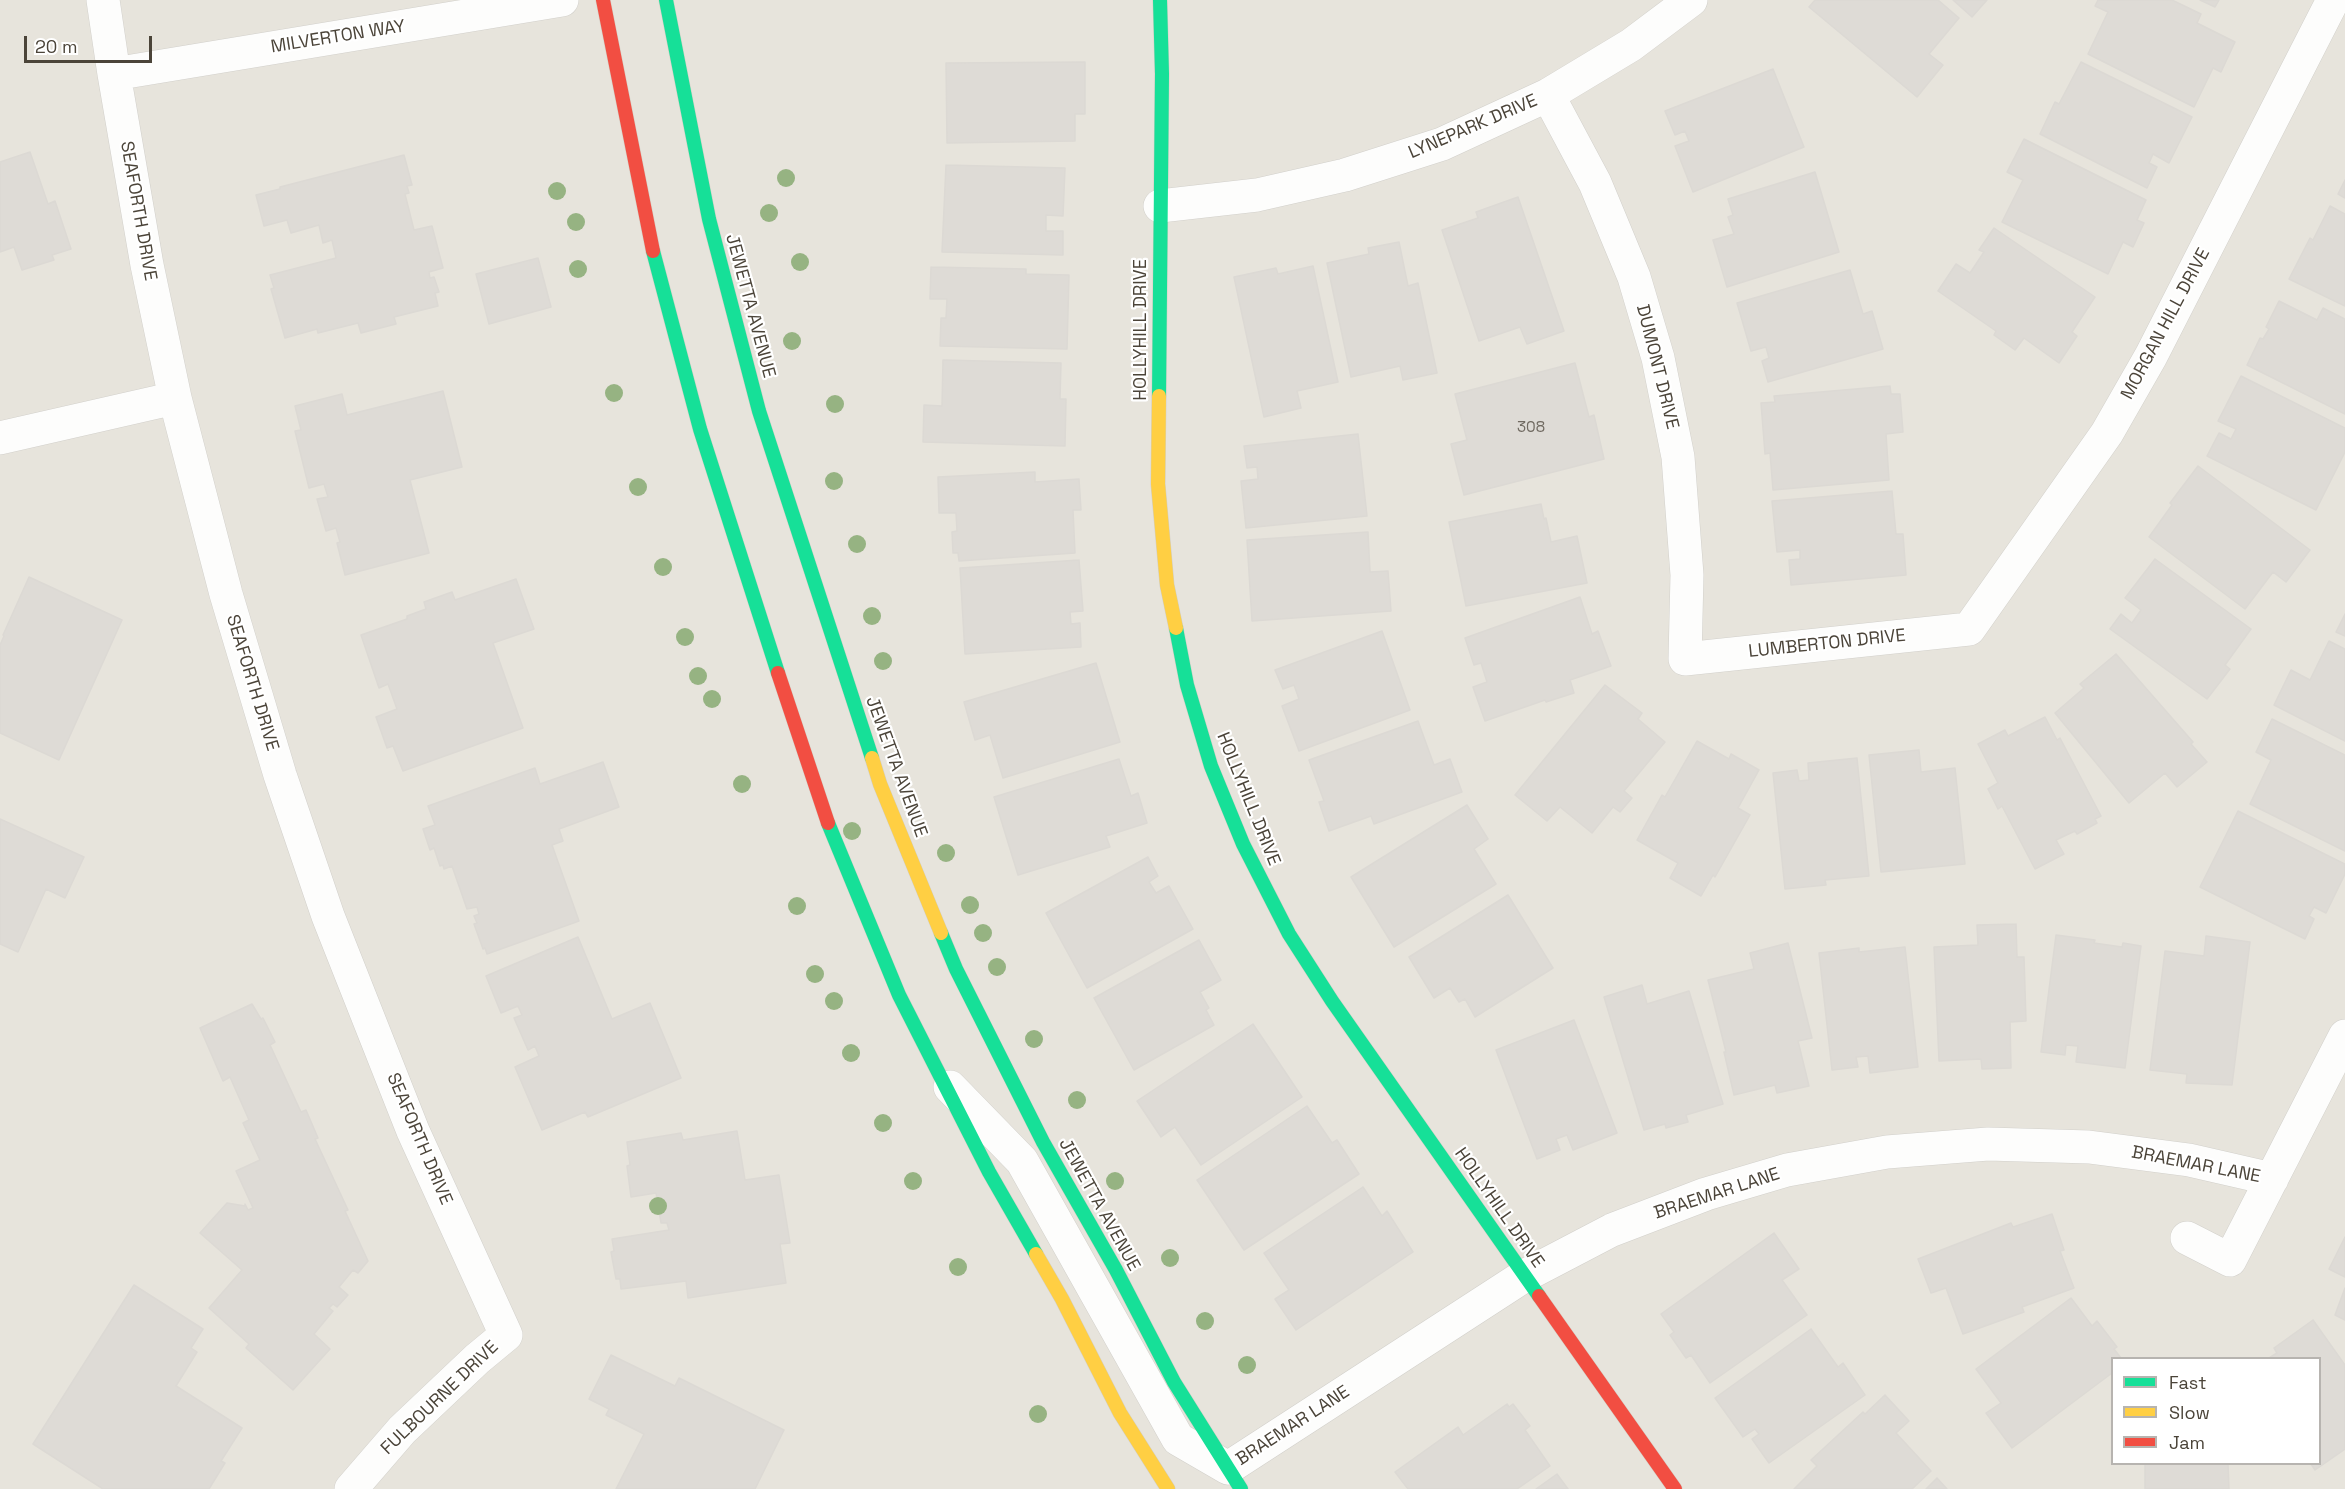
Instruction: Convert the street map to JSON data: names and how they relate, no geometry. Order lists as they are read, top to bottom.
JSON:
{
  "streets": {
    "street": [
      "MILVERTON WAY",
      "LYNEPARK DRIVE",
      "SEAFORTH DRIVE",
      "JEWETTA AVENUE",
      "MORGAN HILL DRIVE",
      "HOLLYHILL DRIVE",
      "DUMONT DRIVE",
      "LUMBERTON DRIVE",
      "BRAEMAR LANE",
      "FULBOURNE DRIVE"
    ]
  },
  "crossings": [
    ["MILVERTON WAY", "SEAFORTH DRIVE"],
    ["LYNEPARK DRIVE", "HOLLYHILL DRIVE"],
    ["LYNEPARK DRIVE", "DUMONT DRIVE"],
    ["SEAFORTH DRIVE", "FULBOURNE DRIVE"],
    ["JEWETTA AVENUE", "BRAEMAR LANE"],
    ["MORGAN HILL DRIVE", "LUMBERTON DRIVE"],
    ["HOLLYHILL DRIVE", "BRAEMAR LANE"],
    ["DUMONT DRIVE", "LUMBERTON DRIVE"]
  ],
  "house_numbers": ["308"],
  "legend": ["Fast", "Slow", "Jam"],
  "scale_bar": "20 m"
}
